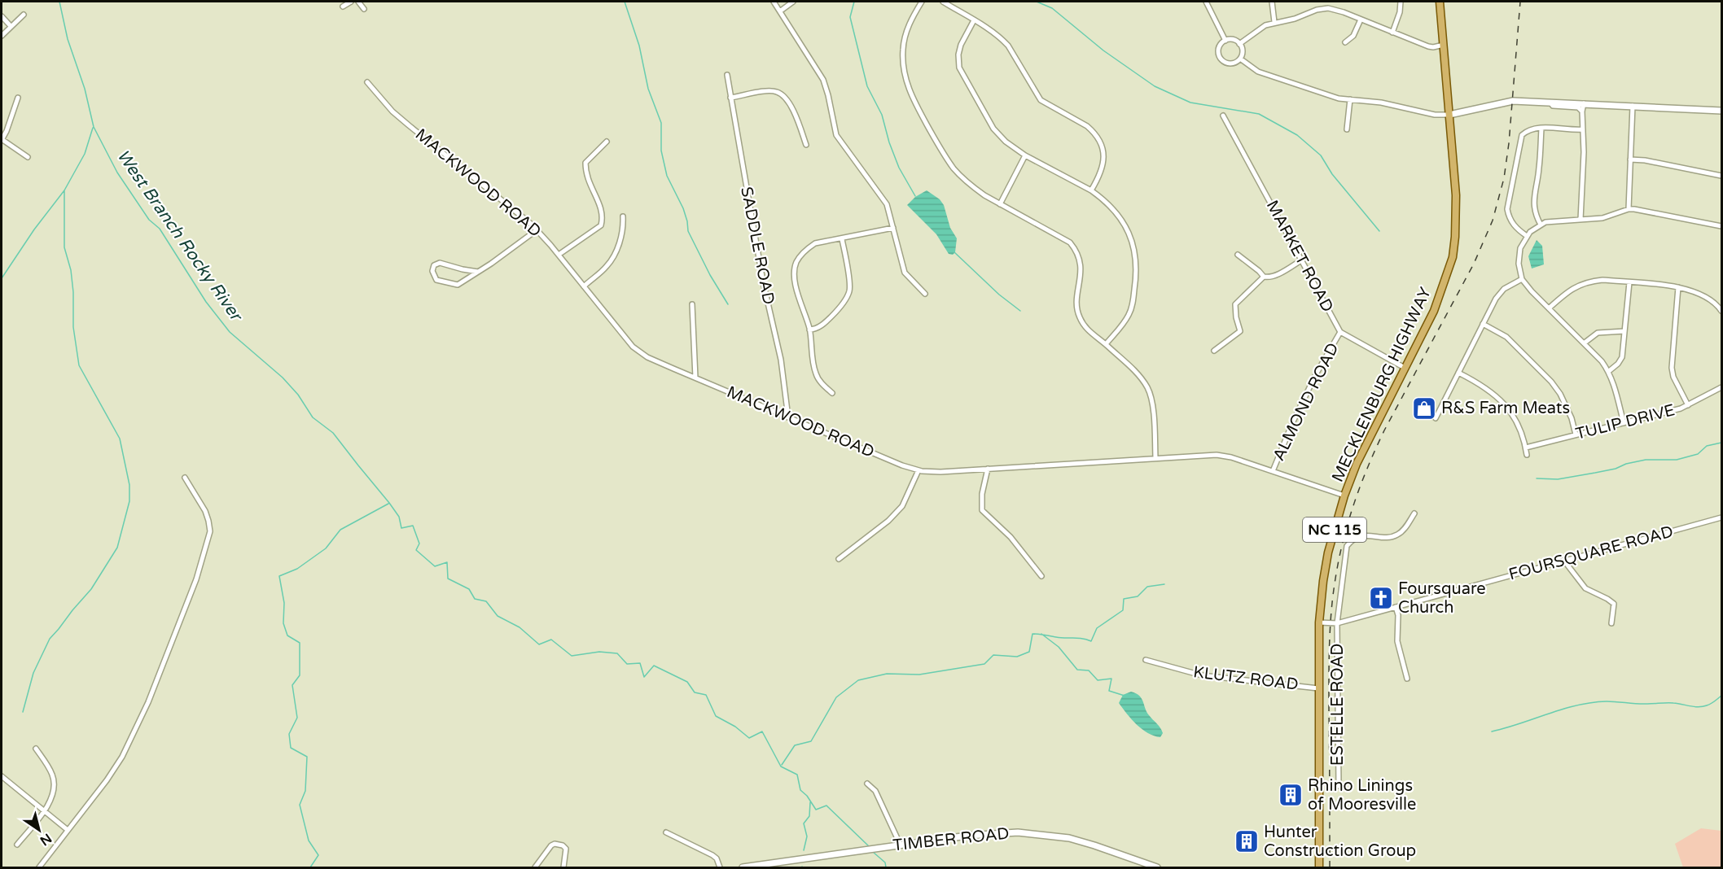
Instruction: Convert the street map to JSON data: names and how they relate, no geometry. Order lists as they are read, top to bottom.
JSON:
{
  "streets": {
    "main road": ["MECKLENBURG HIGHWAY", "NC 115"],
    "street": [
      "MACKWOOD ROAD",
      "SADDLE ROAD",
      "MARKET ROAD",
      "ALMOND ROAD",
      "TULIP DRIVE",
      "FOURSQUARE ROAD",
      "KLUTZ ROAD",
      "ESTELLE ROAD",
      "TIMBER ROAD"
    ]
  },
  "crossings": [
    ["MACKWOOD ROAD", "SADDLE ROAD"],
    ["MACKWOOD ROAD", "MECKLENBURG HIGHWAY"],
    ["MACKWOOD ROAD", "ALMOND ROAD"],
    ["MARKET ROAD", "ALMOND ROAD"],
    ["MECKLENBURG HIGHWAY", "FOURSQUARE ROAD"],
    ["MECKLENBURG HIGHWAY", "KLUTZ ROAD"],
    ["FOURSQUARE ROAD", "ESTELLE ROAD"]
  ],
  "water": ["West Branch Rocky River"],
  "places": {
    "shop": ["R&S Farm Meats"],
    "church": ["Foursquare Church"],
    "building": ["Rhino Linings of Mooresville", "Hunter Construction Group"]
  },
  "north": "bottom right"
}
